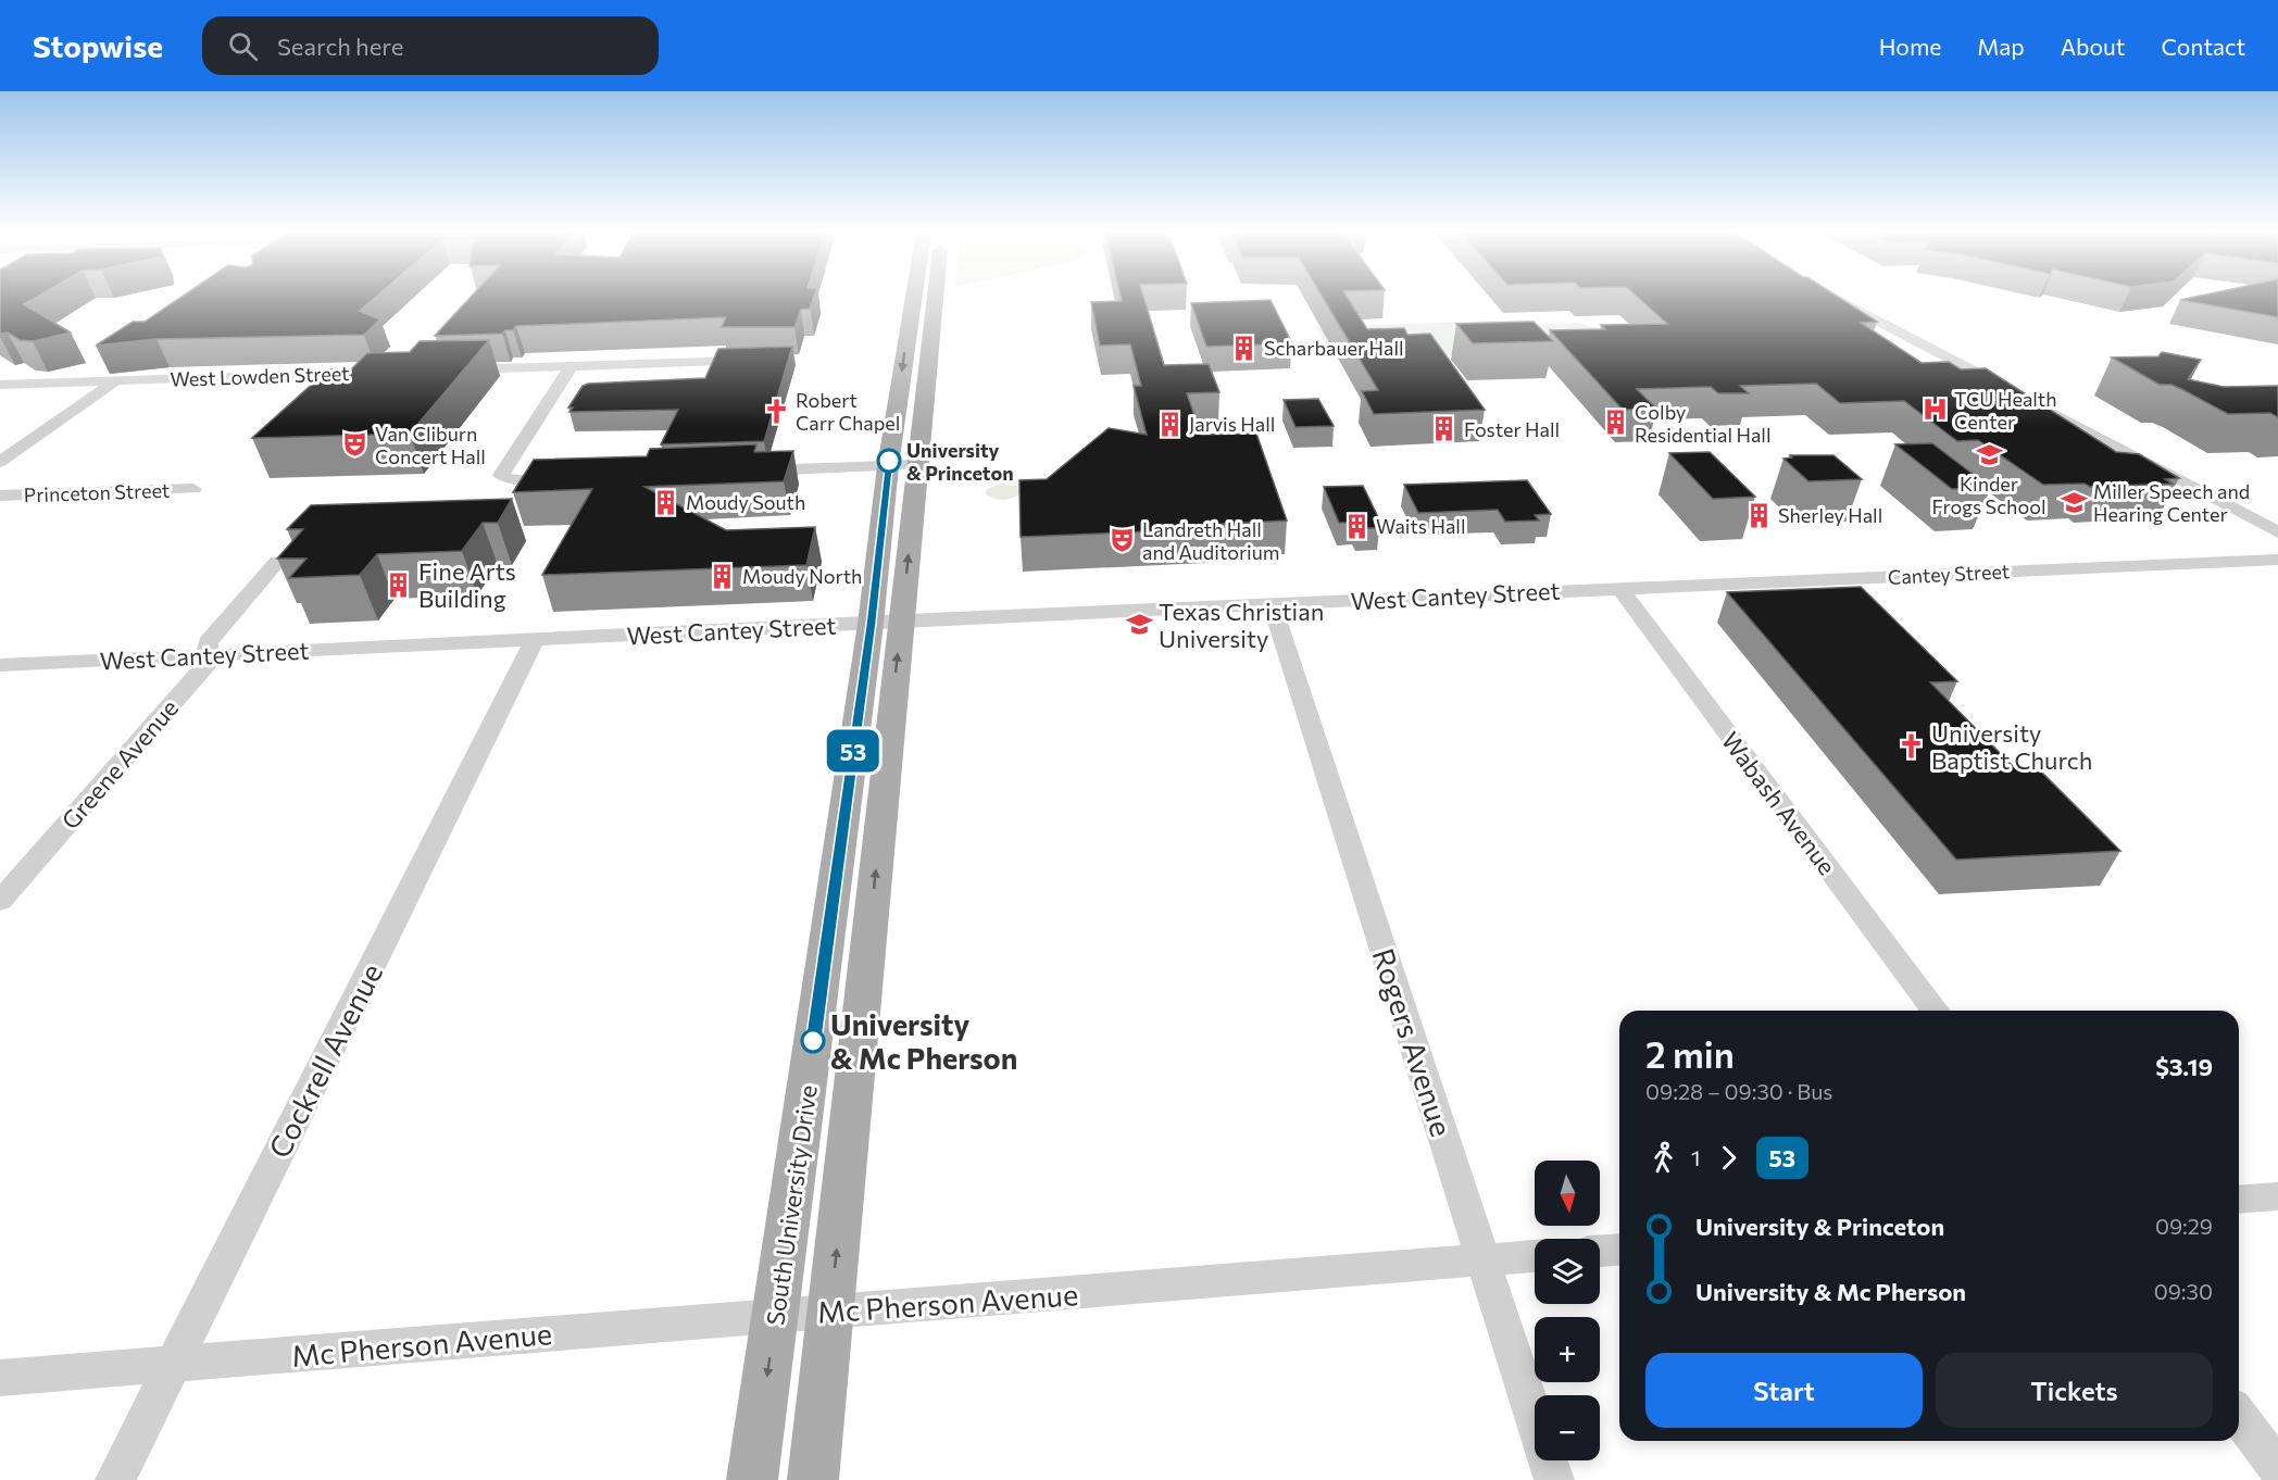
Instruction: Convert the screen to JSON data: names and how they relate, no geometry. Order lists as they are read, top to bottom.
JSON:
{
  "streets": {
    "main road": ["South University Drive"],
    "street": [
      "West Lowden Street",
      "Princeton Street",
      "Cantey Street",
      "West Cantey Street",
      "Greene Avenue",
      "Wabash Avenue",
      "Rogers Avenue",
      "Cockrell Avenue",
      "Mc Pherson Avenue"
    ]
  },
  "crossings": [
    ["Cantey Street", "West Cantey Street"],
    ["Cantey Street", "Wabash Avenue"],
    ["West Cantey Street", "Greene Avenue"],
    ["West Cantey Street", "Wabash Avenue"],
    ["West Cantey Street", "Rogers Avenue"],
    ["West Cantey Street", "Cockrell Avenue"],
    ["West Cantey Street", "South University Drive"],
    ["Rogers Avenue", "Mc Pherson Avenue"],
    ["Cockrell Avenue", "Mc Pherson Avenue"],
    ["South University Drive", "Mc Pherson Avenue"]
  ],
  "places": {
    "building": [
      "Scharbauer Hall",
      "Colby Residential Hall",
      "Jarvis Hall",
      "Foster Hall",
      "Moudy South",
      "Sherley Hall",
      "Waits Hall",
      "Moudy North",
      "Fine Arts Building"
    ],
    "hospital": ["TCU Health Center"],
    "church": ["Robert Carr Chapel", "University Baptist Church"],
    "theatre": ["Van Cliburn Concert Hall", "Landreth Hall and Auditorium"],
    "school or university": ["Kinder Frogs School", "Miller Speech and Hearing Center", "Texas Christian University"],
    "other": ["University & Princeton", "University & Mc Pherson"]
  },
  "lines": ["bus line 53"],
  "north": "bottom",
  "page": {
    "header": "Stopwise",
    "search": "Search here",
    "nav": [
      "Home",
      "Map",
      "About",
      "Contact"
    ],
    "on_map": "53",
    "heading": ["2 min", "09:28 – 09:30 · Bus", "$3.19"],
    "legs": ["1", "53"],
    "map_buttons": ["+", "−"],
    "list": [
      {
        "name": "University & Princeton",
        "value": "09:29"
      },
      {
        "name": "University & Mc Pherson",
        "value": "09:30"
      }
    ],
    "buttons": ["Start", "Tickets"]
  }
}
